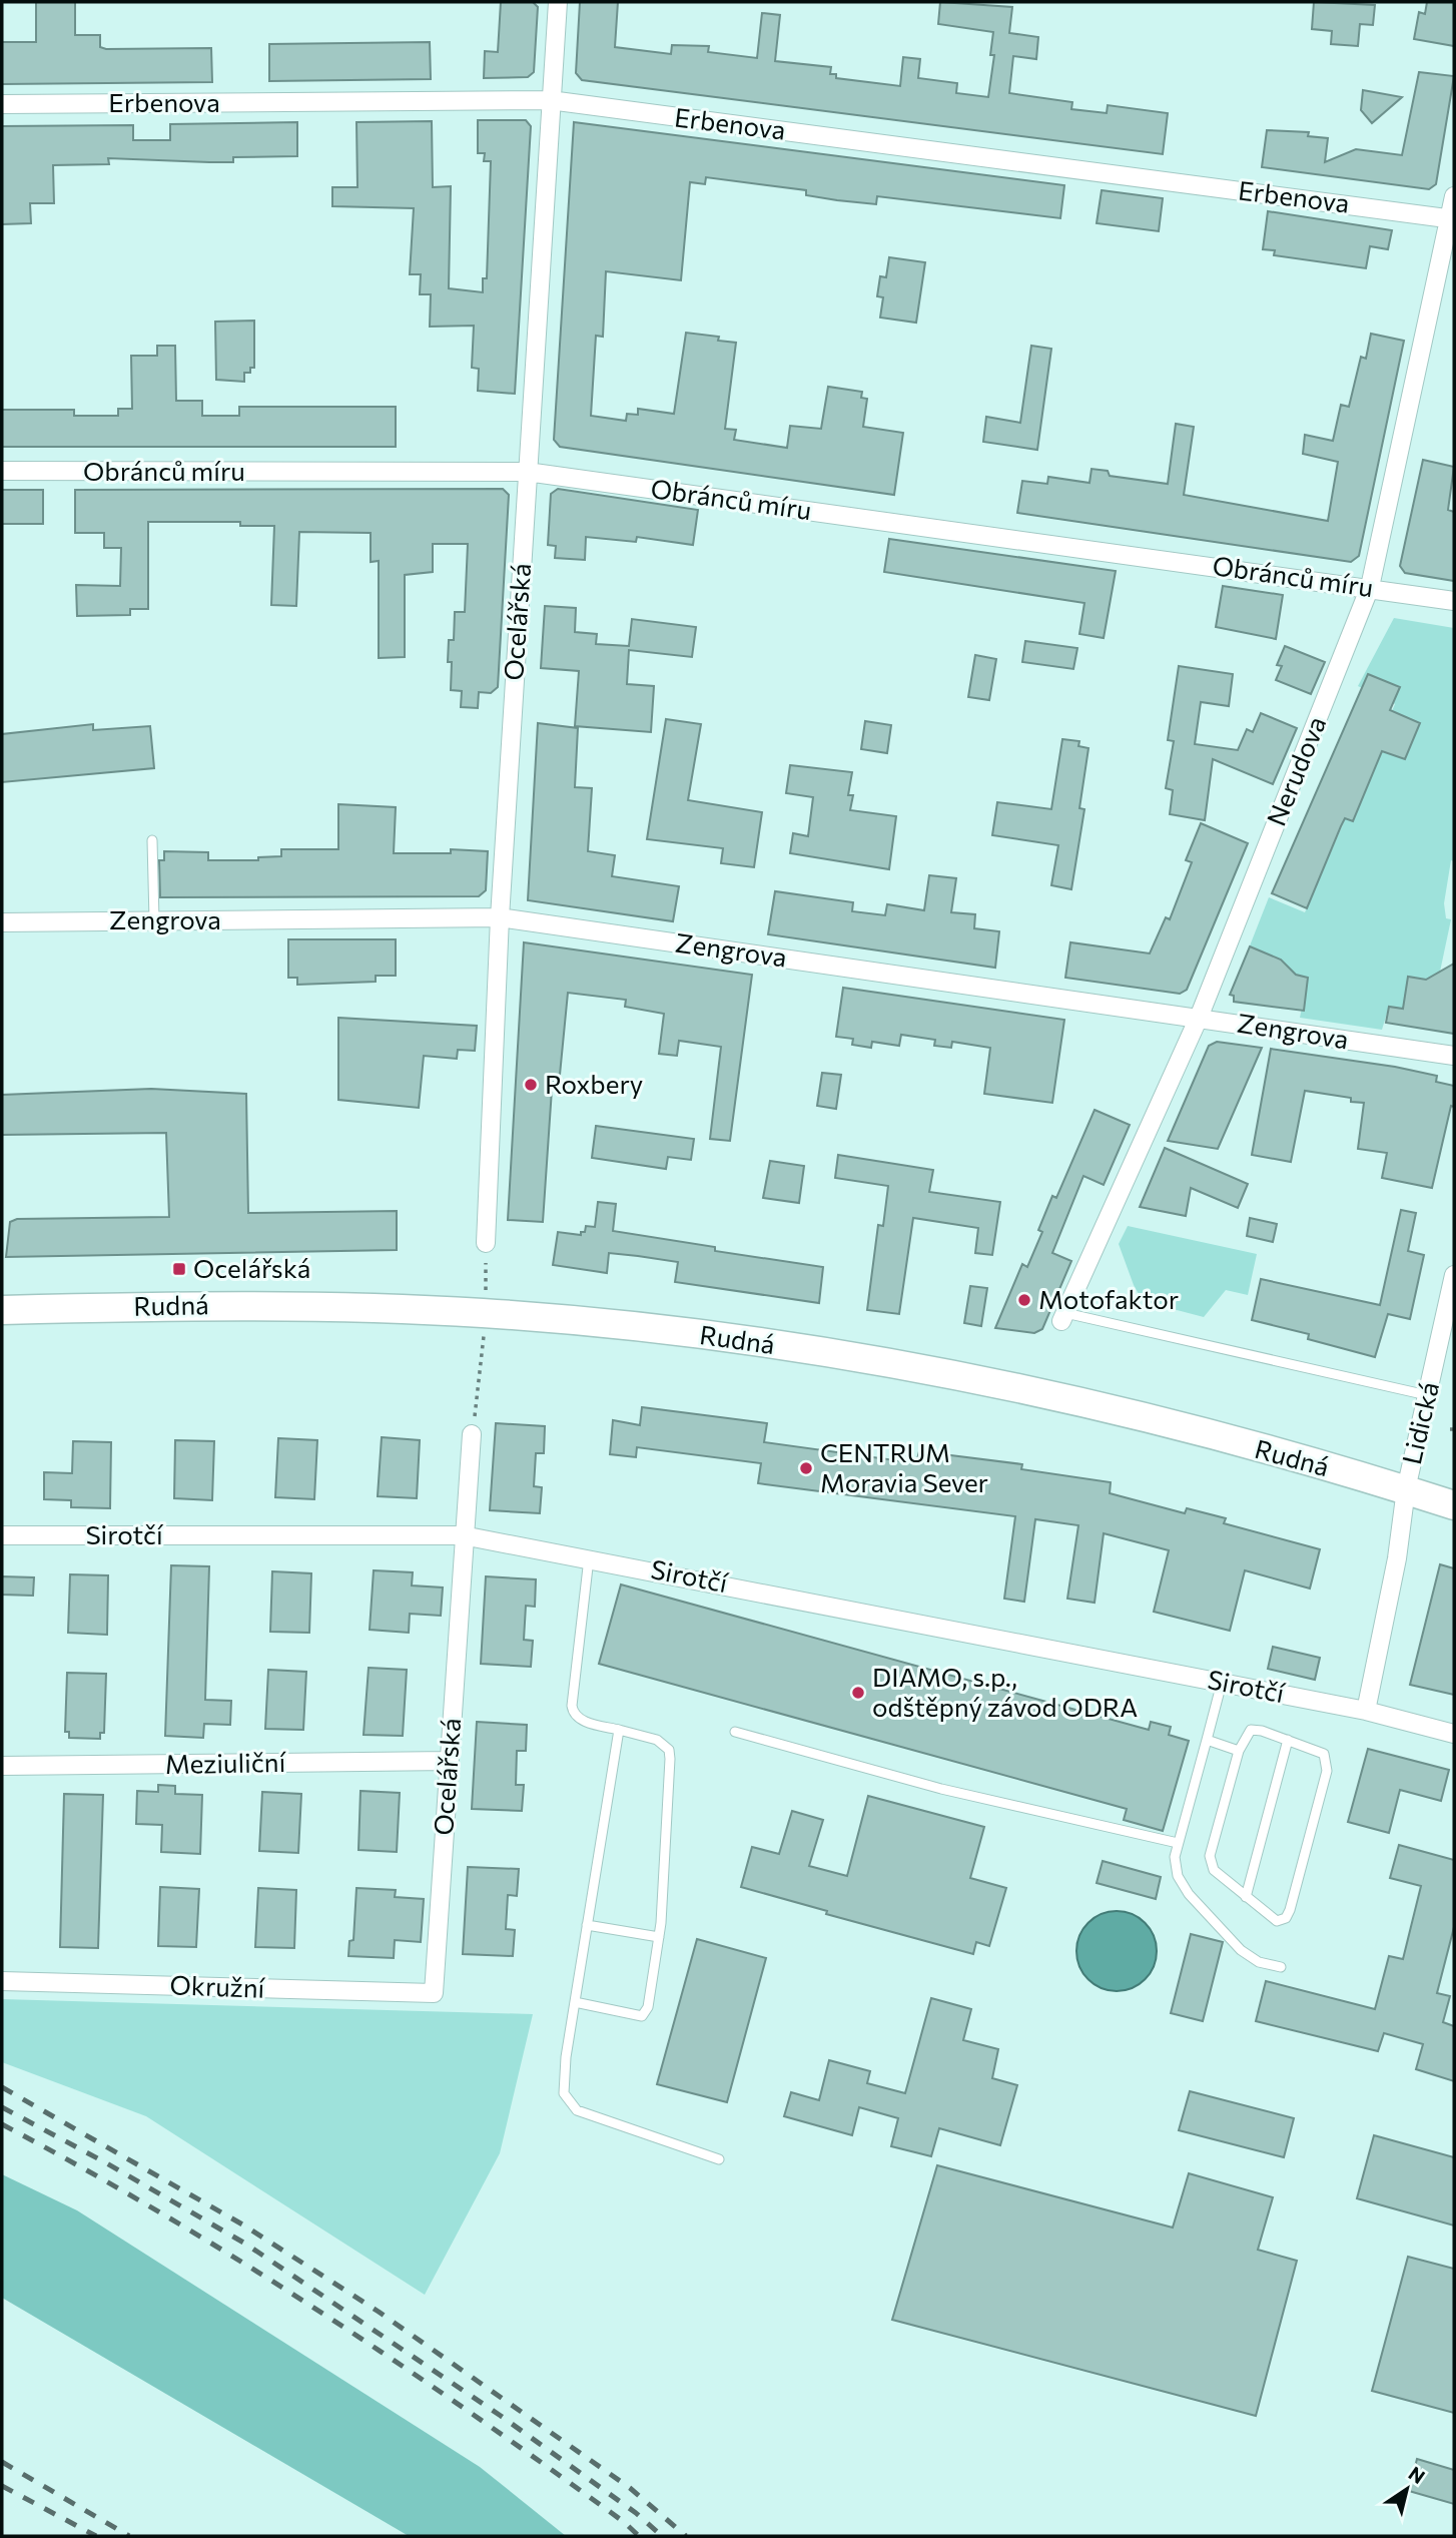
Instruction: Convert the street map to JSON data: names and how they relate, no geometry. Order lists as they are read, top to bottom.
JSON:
{
  "streets": {
    "main road": ["Rudná"],
    "street": [
      "Erbenova",
      "Obránců míru",
      "Ocelářská",
      "Nerudova",
      "Zengrova",
      "Lidická",
      "Sirotčí",
      "Meziuliční",
      "Okružní"
    ]
  },
  "crossings": [
    ["Erbenova", "Ocelářská"],
    ["Erbenova", "Nerudova"],
    ["Obránců míru", "Ocelářská"],
    ["Obránců míru", "Nerudova"],
    ["Ocelářská", "Zengrova"],
    ["Ocelářská", "Sirotčí"],
    ["Ocelářská", "Meziuliční"],
    ["Ocelářská", "Okružní"],
    ["Nerudova", "Zengrova"],
    ["Rudná", "Lidická"],
    ["Lidická", "Sirotčí"]
  ],
  "places": {
    "other": [
      "Roxbery",
      "Motofaktor",
      "CENTRUM Moravia Sever",
      "DIAMO, s.p., odštěpný závod ODRA"
    ],
    "transit": ["Ocelářská"]
  },
  "north": "top right"
}
